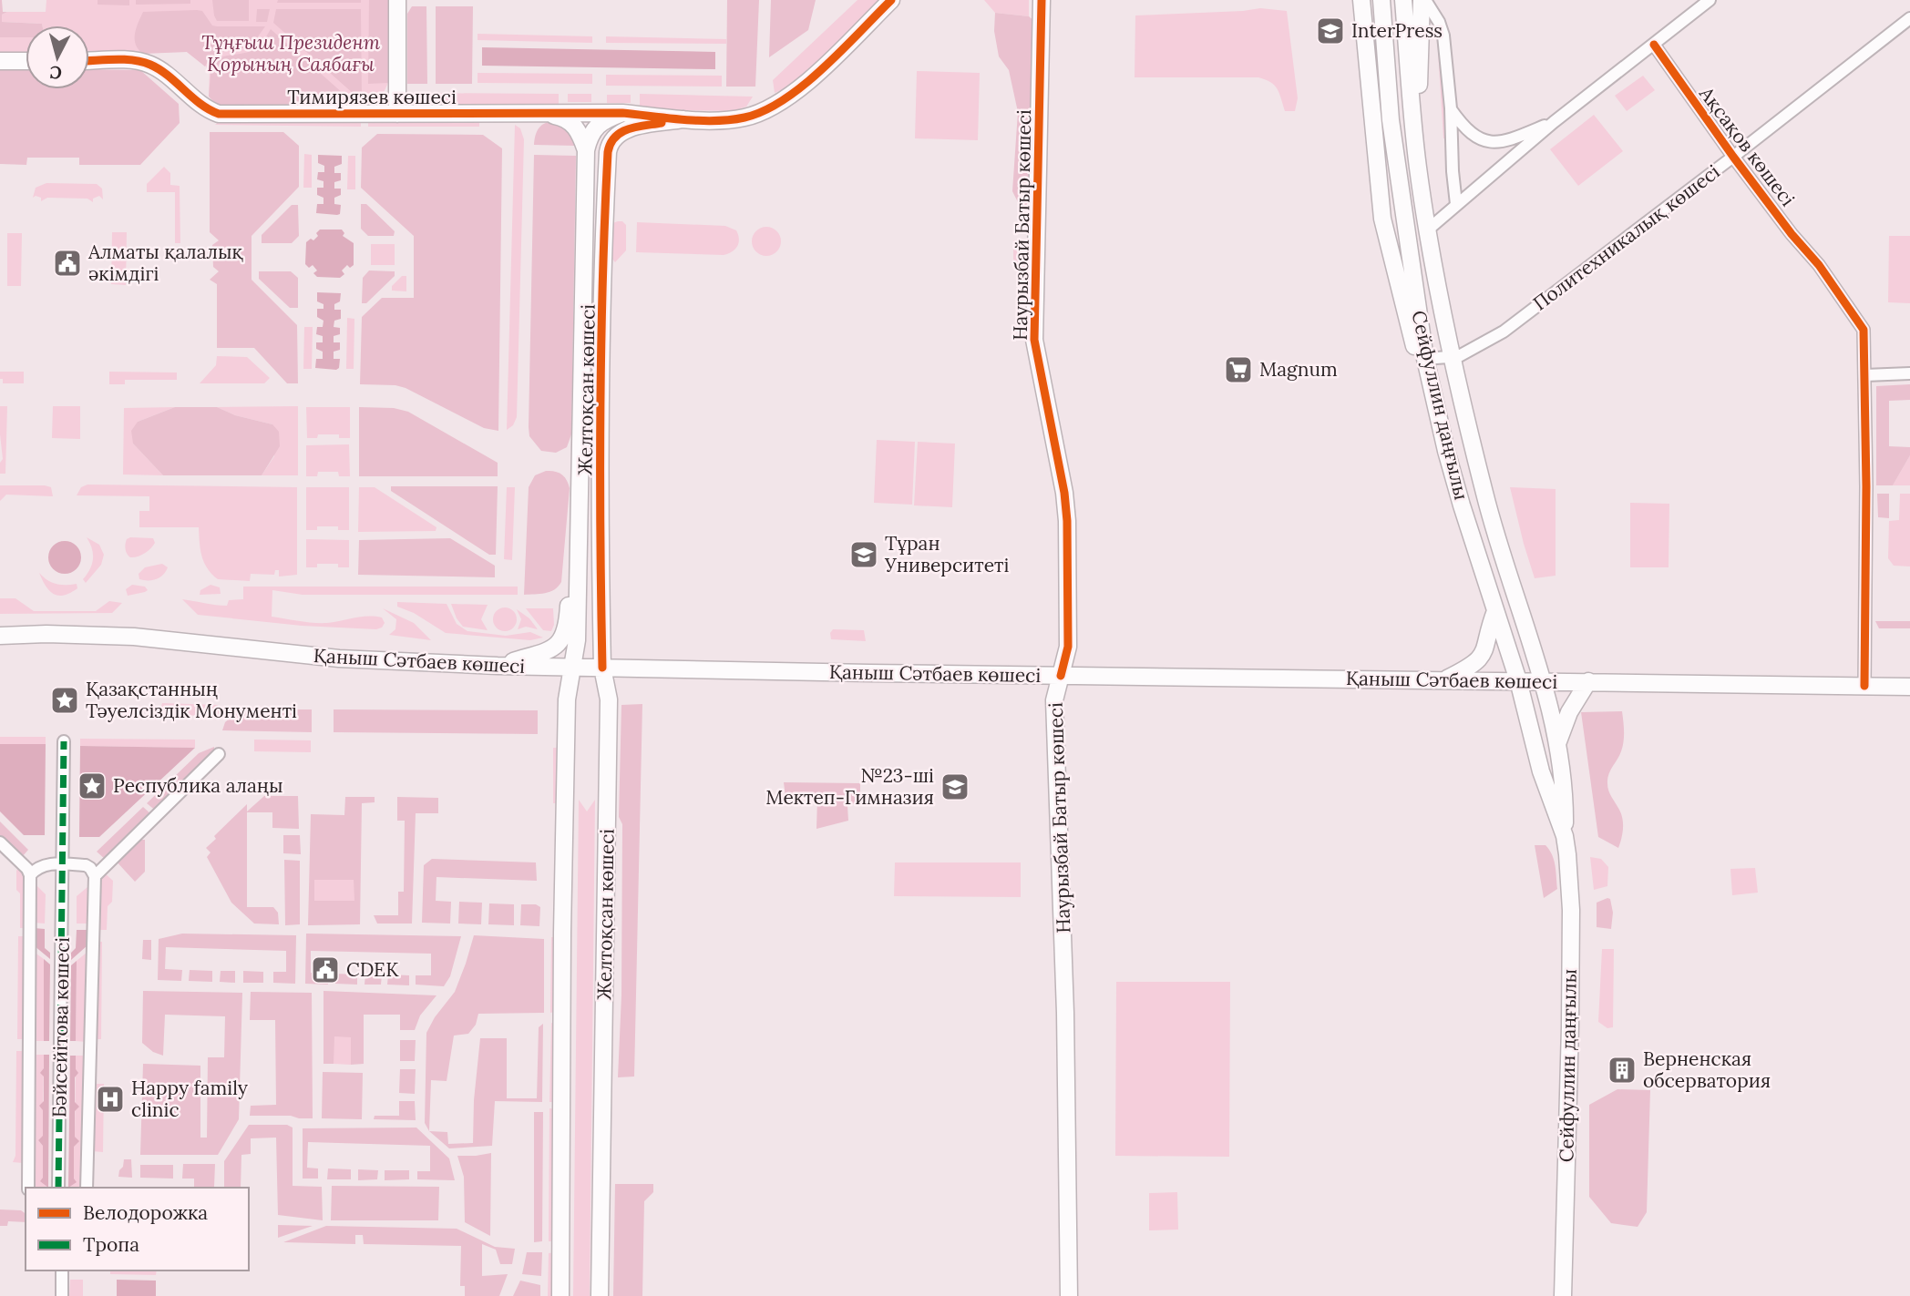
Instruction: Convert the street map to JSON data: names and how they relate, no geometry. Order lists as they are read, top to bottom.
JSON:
{
  "streets": {
    "main road": [
      "Тимирязев көшесі",
      "Наурызбай Батыр көшесі",
      "Желтоқсан көшесі",
      "Сейфуллин даңғылы",
      "Қаныш Сәтбаев көшесі"
    ],
    "street": ["Ақсақов көшесі", "Политехникалық көшесі", "Бәйсейітова көшесі"]
  },
  "crossings": [
    ["Тимирязев көшесі", "Желтоқсан көшесі"],
    ["Ақсақов көшесі", "Политехникалық көшесі"],
    ["Ақсақов көшесі", "Қаныш Сәтбаев көшесі"],
    ["Наурызбай Батыр көшесі", "Қаныш Сәтбаев көшесі"],
    ["Политехникалық көшесі", "Сейфуллин даңғылы"],
    ["Желтоқсан көшесі", "Қаныш Сәтбаев көшесі"],
    ["Сейфуллин даңғылы", "Қаныш Сәтбаев көшесі"]
  ],
  "parks": ["Тұңғыш Президент Қорының Саябағы"],
  "places": {
    "school or university": ["InterPress", "Тұран Университеті", "№23-ші Мектеп-Гимназия"],
    "public building": ["Алматы қалалық әкімдігі", "CDEK"],
    "supermarket": ["Magnum"],
    "place": ["Қазақстанның Тәуелсіздік Монументі", "Республика алаңы"],
    "building": ["Верненская обсерватория"],
    "hospital": ["Happy family clinic"]
  },
  "legend": ["Велодорожка", "Тропа"],
  "north": "bottom"
}
